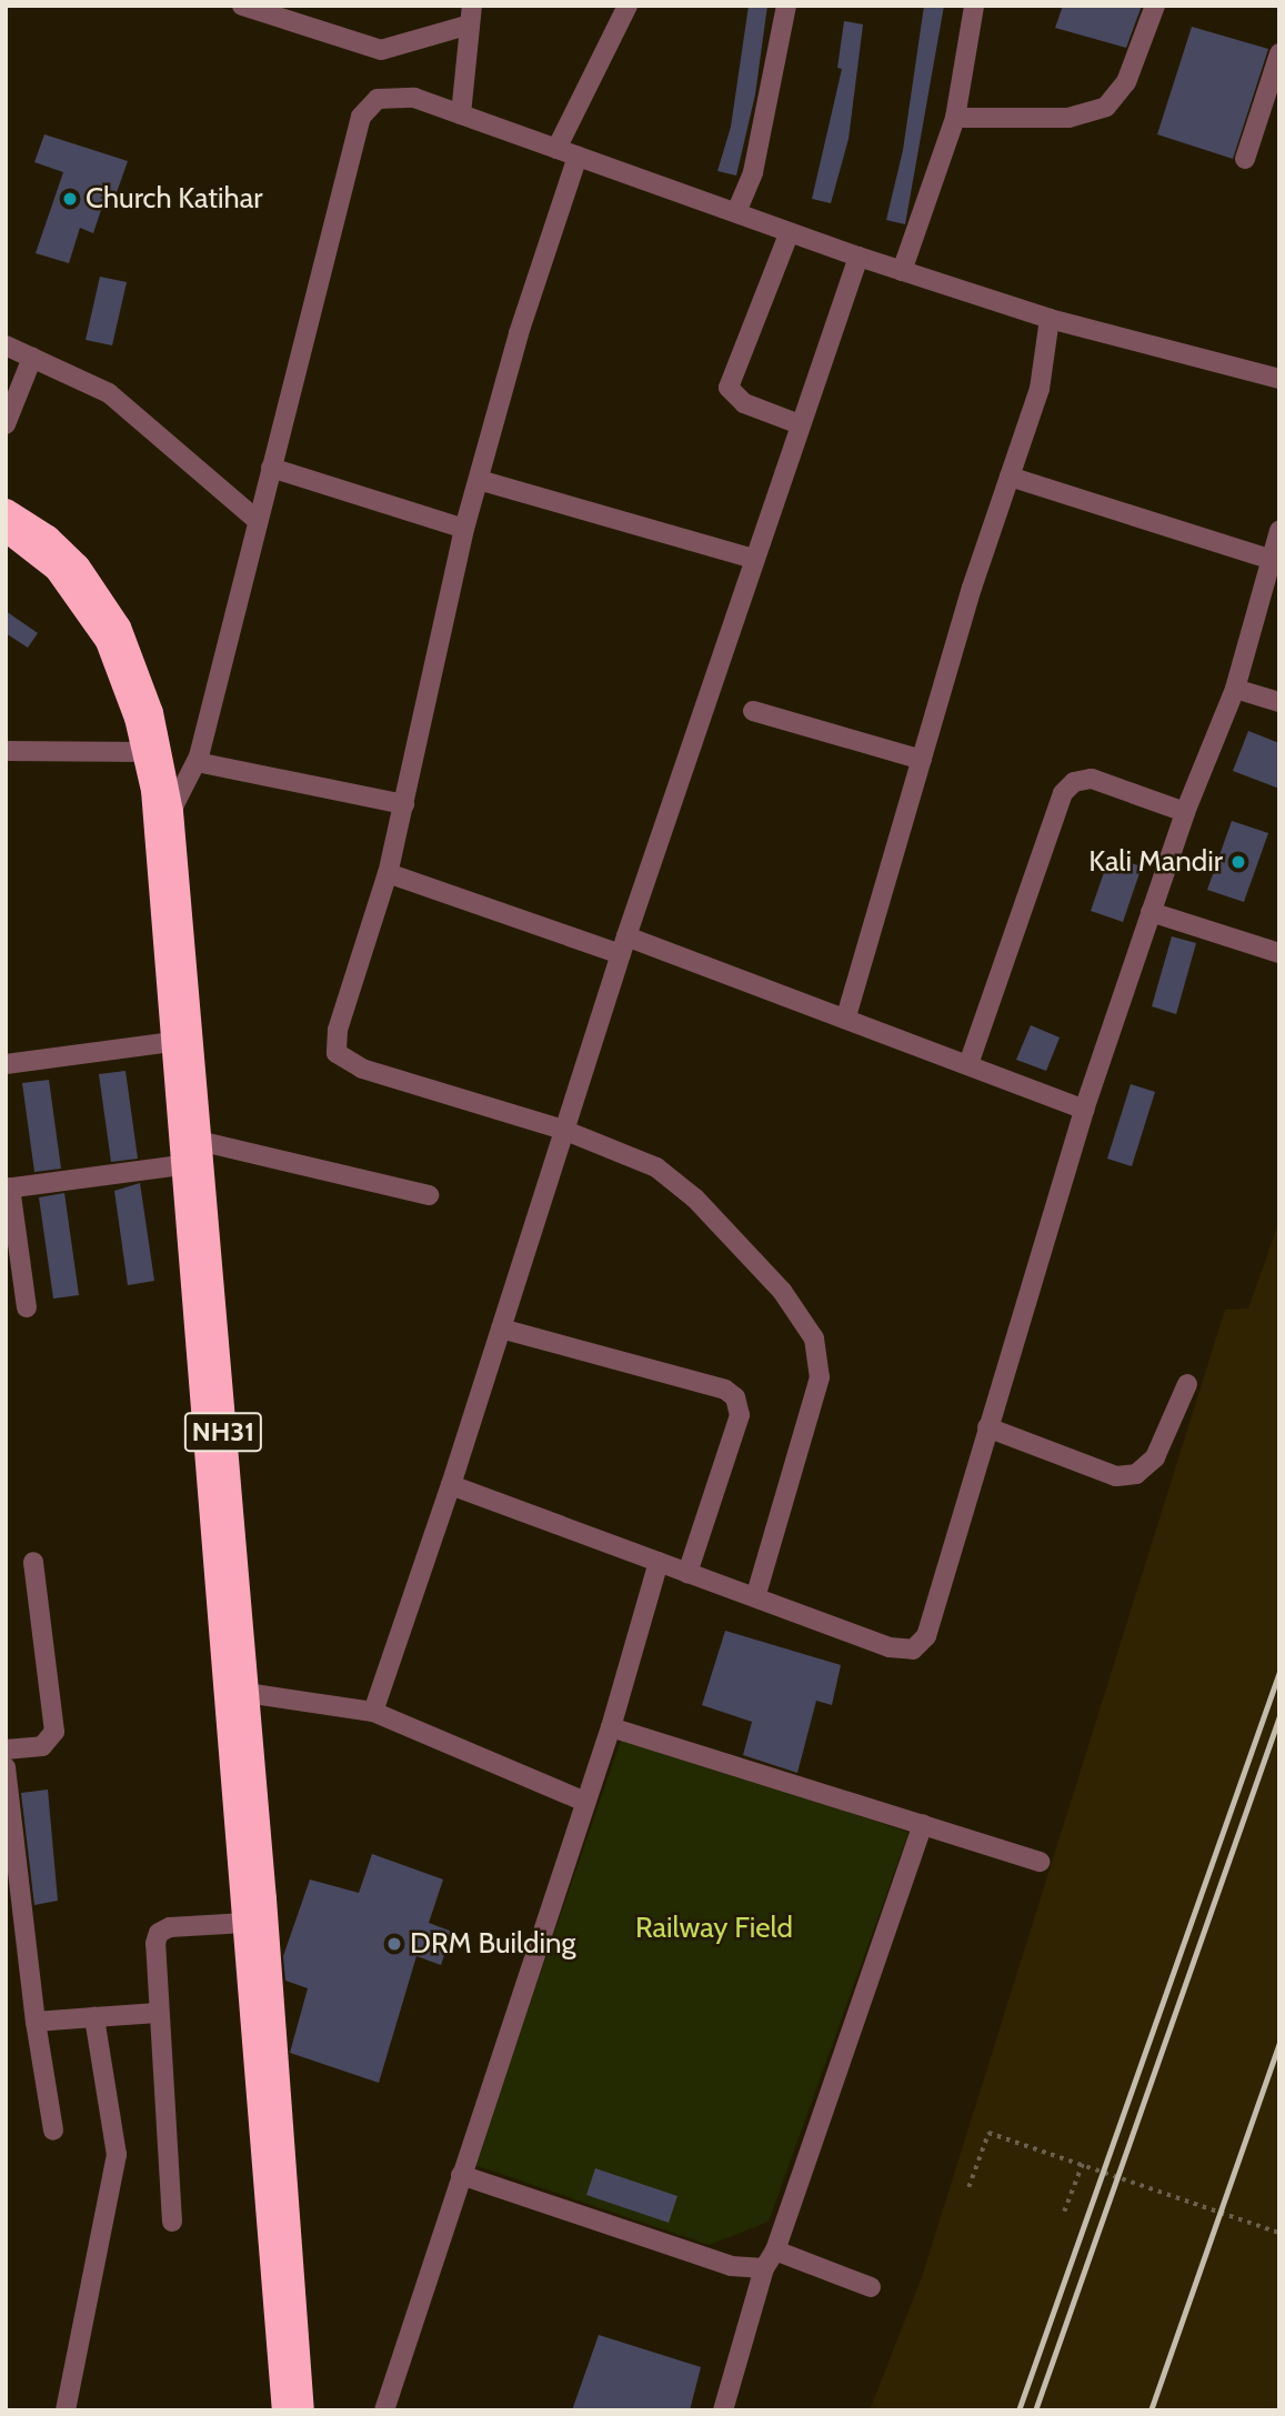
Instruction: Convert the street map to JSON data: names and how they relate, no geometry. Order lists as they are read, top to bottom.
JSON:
{
  "streets": {
    "highway": ["NH31"]
  },
  "parks": ["Railway Field"],
  "places": ["Church Katihar", "Kali Mandir", "DRM Building"]
}
